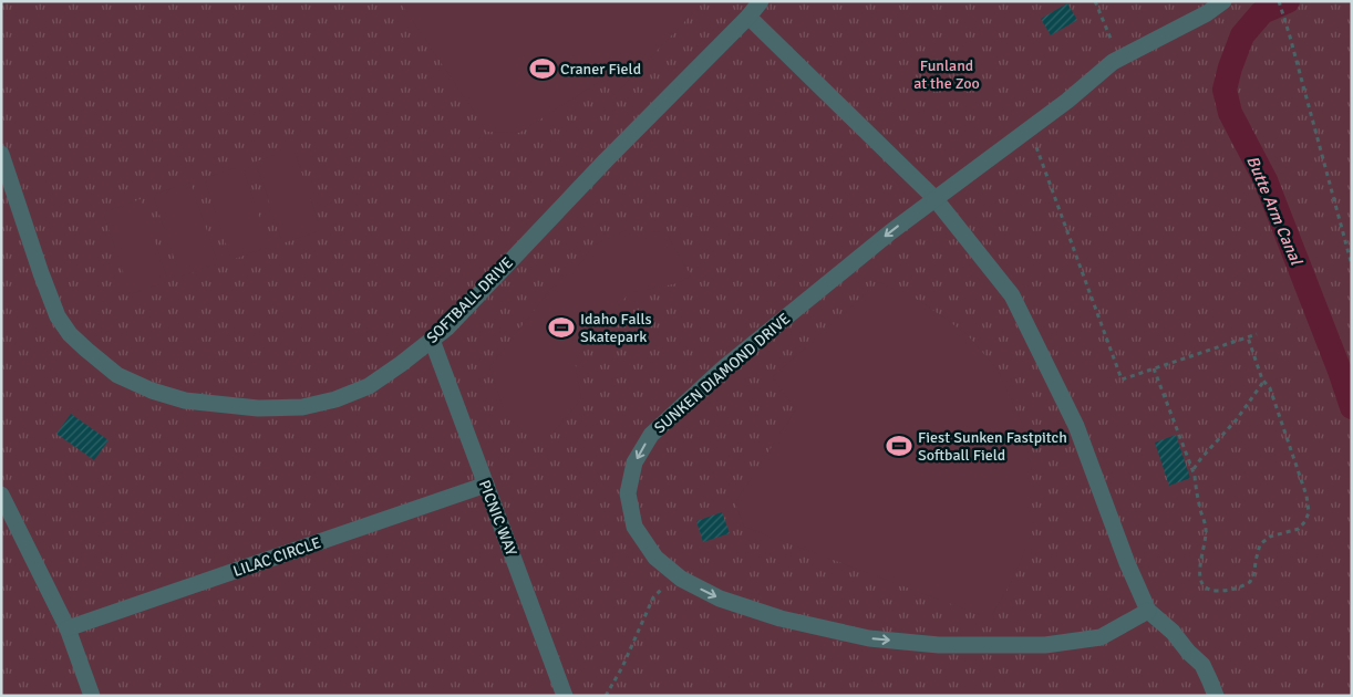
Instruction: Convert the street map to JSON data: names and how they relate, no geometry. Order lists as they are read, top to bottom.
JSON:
{
  "streets": {
    "street": [
      "SOFTBALL DRIVE",
      "SUNKEN DIAMOND DRIVE",
      "PICNIC WAY",
      "LILAC CIRCLE"
    ]
  },
  "crossings": [
    ["SOFTBALL DRIVE", "PICNIC WAY"],
    ["PICNIC WAY", "LILAC CIRCLE"]
  ],
  "water": ["Butte Arm Canal"],
  "parks": ["Funland at the Zoo"],
  "places": {
    "sports": ["Craner Field", "Idaho Falls Skatepark", "Fiest Sunken Fastpitch Softball Field"]
  }
}
